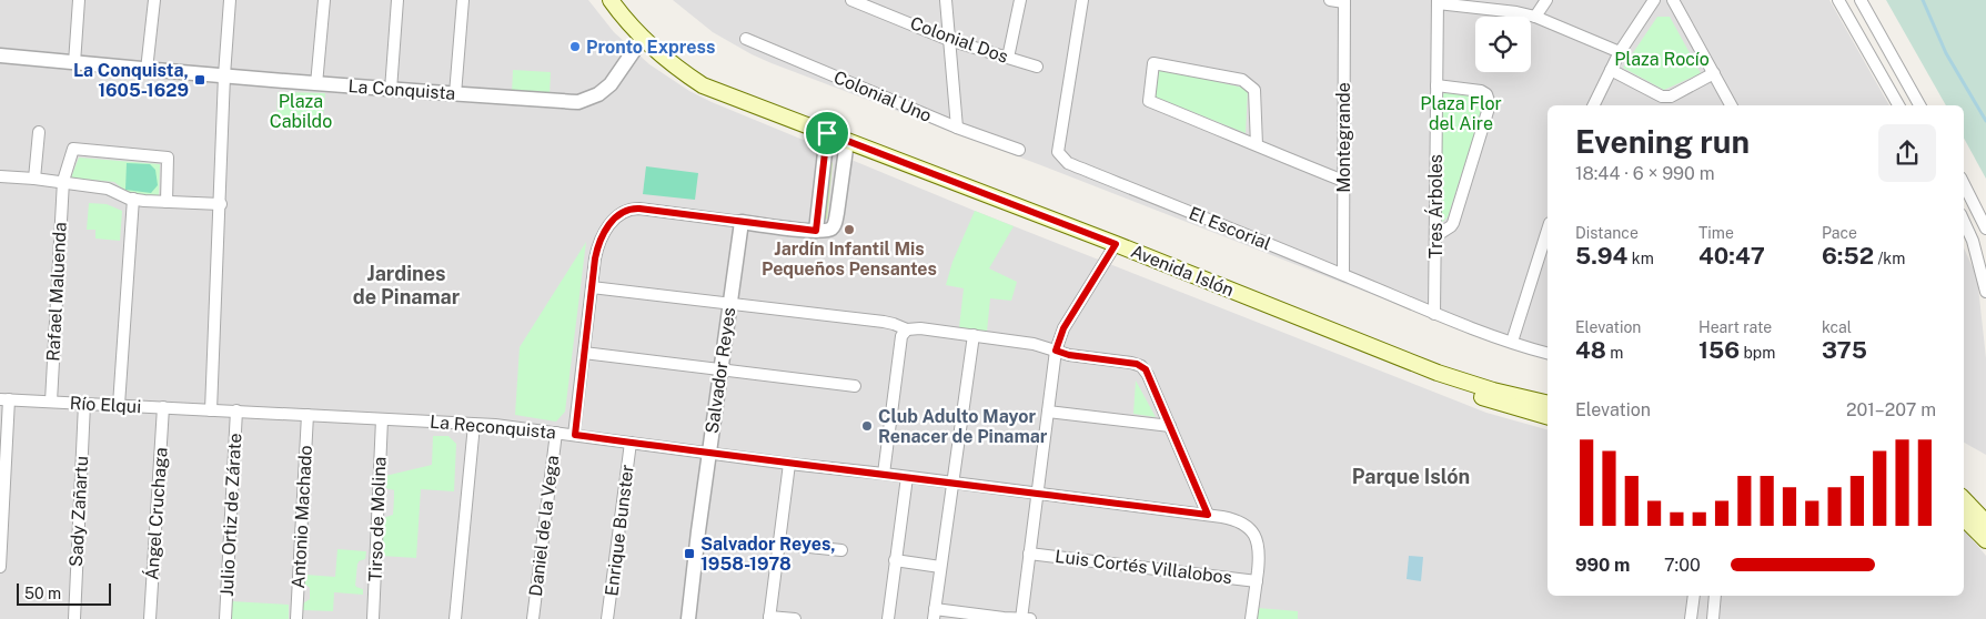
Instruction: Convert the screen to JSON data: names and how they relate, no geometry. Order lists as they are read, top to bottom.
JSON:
{
  "streets": {
    "main road": ["Avenida Islón"],
    "street": [
      "Colonial Dos",
      "La Conquista",
      "Colonial Uno",
      "Montegrande",
      "Tres Árboles",
      "El Escorial",
      "Rafael Maluenda",
      "Salvador Reyes",
      "Río Elqui",
      "La Reconquista",
      "Sady Zañartu",
      "Ángel Cruchaga",
      "Julio Ortiz de Zárate",
      "Antonio Machado",
      "Tirso de Molina",
      "Daniel de la Vega",
      "Enrique Bunster",
      "Luis Cortés Villalobos"
    ]
  },
  "crossings": [
    ["La Conquista", "Avenida Islón"],
    ["Montegrande", "El Escorial"],
    ["Tres Árboles", "El Escorial"],
    ["Rafael Maluenda", "Río Elqui"],
    ["Salvador Reyes", "La Reconquista"],
    ["Salvador Reyes", "Daniel de la Vega"],
    ["Río Elqui", "La Reconquista"],
    ["Río Elqui", "Sady Zañartu"],
    ["Río Elqui", "Ángel Cruchaga"],
    ["La Reconquista", "Julio Ortiz de Zárate"],
    ["La Reconquista", "Antonio Machado"],
    ["La Reconquista", "Tirso de Molina"],
    ["La Reconquista", "Daniel de la Vega"],
    ["La Reconquista", "Enrique Bunster"],
    ["La Reconquista", "Luis Cortés Villalobos"]
  ],
  "districts": ["Jardines de Pinamar", "Parque Islón"],
  "parks": ["Plaza Rocío", "Plaza Cabildo", "Plaza Flor del Aire"],
  "places": {
    "other": ["Pronto Express", "Jardín Infantil Mis Pequeños Pensantes", "Club Adulto Mayor Renacer de Pinamar"],
    "transit": ["La Conquista, 1605-1629", "Salvador Reyes, 1958-1978"]
  },
  "scale_bar": "50 m",
  "page": {
    "heading": ["Evening run", "18:44 · 6 × 990 m"],
    "stats": [
      ["Distance", "5.94 km"],
      ["Time", "40:47"],
      ["Pace", "6:52 /km"],
      ["Elevation", "48 m"],
      ["Heart rate", "156 bpm"],
      ["kcal", "375"]
    ],
    "chart": ["Elevation", "201–207 m"],
    "list": [
      {
        "name": "990 m",
        "note": "7:00"
      }
    ],
    "scale": "50 m"
  }
}
